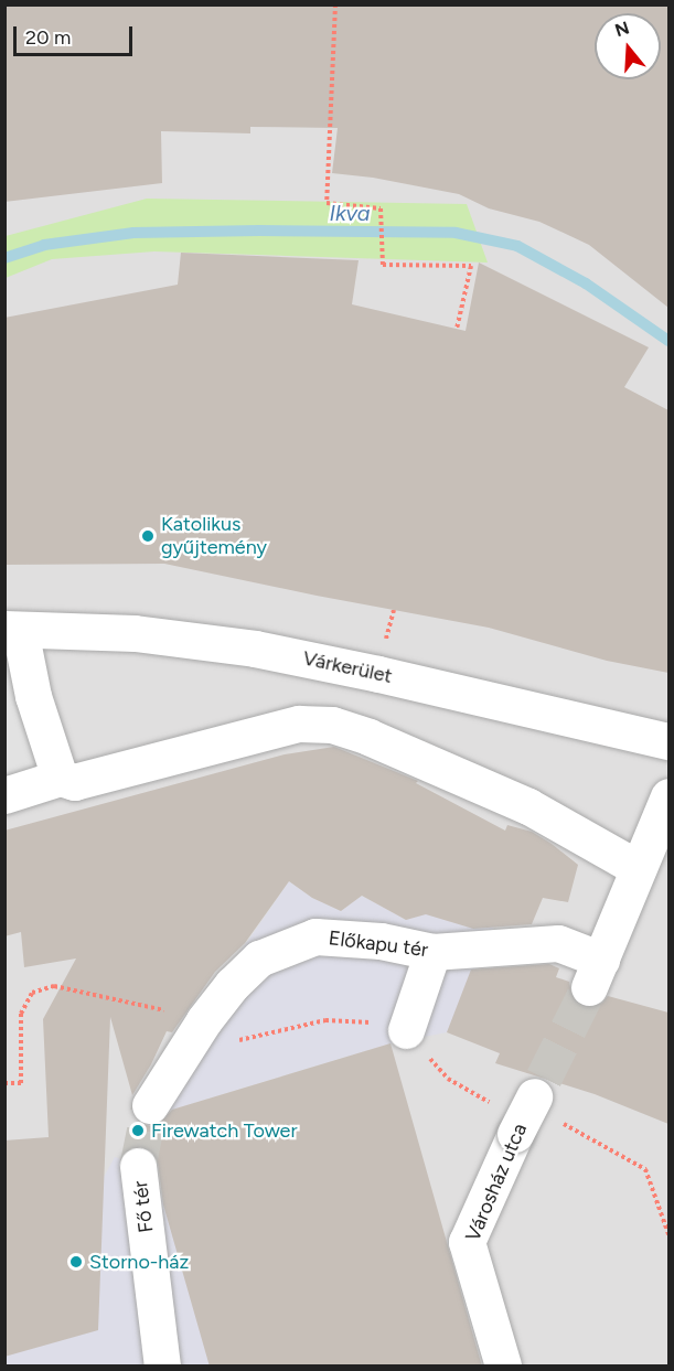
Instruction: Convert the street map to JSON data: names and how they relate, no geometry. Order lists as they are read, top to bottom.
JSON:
{
  "streets": {
    "street": [
      "Várkerület",
      "Előkapu tér",
      "Városház utca",
      "Fő tér"
    ]
  },
  "water": ["Ikva"],
  "places": ["Katolikus gyűjtemény", "Firewatch Tower", "Storno-ház"],
  "scale_bar": "20 m",
  "north": "top"
}
